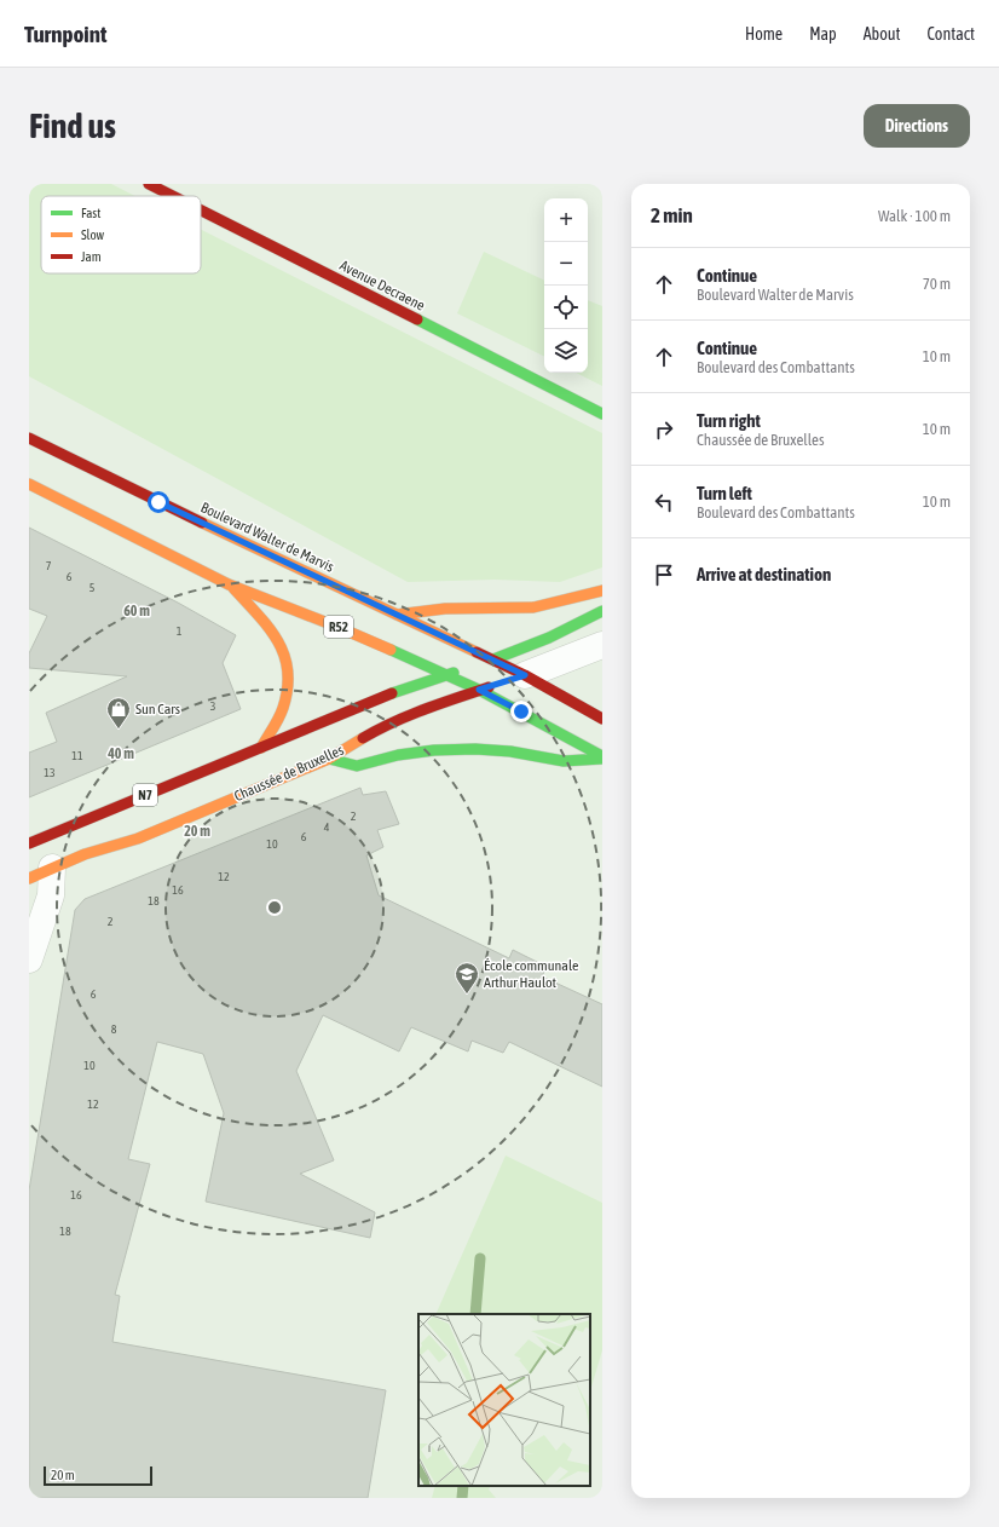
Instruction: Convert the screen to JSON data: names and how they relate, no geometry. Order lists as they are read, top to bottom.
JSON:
{
  "streets": {
    "main road": [
      "Avenue Decraene",
      "Boulevard Walter de Marvis",
      "R52",
      "Chaussée de Bruxelles",
      "N7"
    ]
  },
  "crossings": [
    ["Boulevard Walter de Marvis", "R52"],
    ["R52", "Chaussée de Bruxelles"],
    ["R52", "N7"]
  ],
  "places": {
    "shop": ["Sun Cars"],
    "school or university": ["École communale Arthur Haulot"]
  },
  "house_numbers": [
    "7",
    "6",
    "5",
    "1",
    "3",
    "11",
    "13",
    "2",
    "4",
    "6",
    "10",
    "12",
    "16",
    "18",
    "2",
    "6",
    "8",
    "10",
    "12",
    "16",
    "18"
  ],
  "legend": ["Fast", "Slow", "Jam"],
  "scale_bar": "20 m",
  "page": {
    "header": "Turnpoint",
    "nav": [
      "Home",
      "Map",
      "About",
      "Contact"
    ],
    "buttons": "Directions",
    "title": "Find us",
    "heading": ["2 min", "Walk · 100 m"],
    "map_buttons": ["+", "−"],
    "list": [
      ["Continue", "Boulevard Walter de Marvis", "70 m"],
      ["Continue", "Boulevard des Combattants", "10 m"],
      ["Turn right", "Chaussée de Bruxelles", "10 m"],
      ["Turn left", "Boulevard des Combattants", "10 m"],
      "Arrive at destination"
    ],
    "scale": "20 m"
  },
  "rings": ["60 m", "40 m", "20 m"]
}
